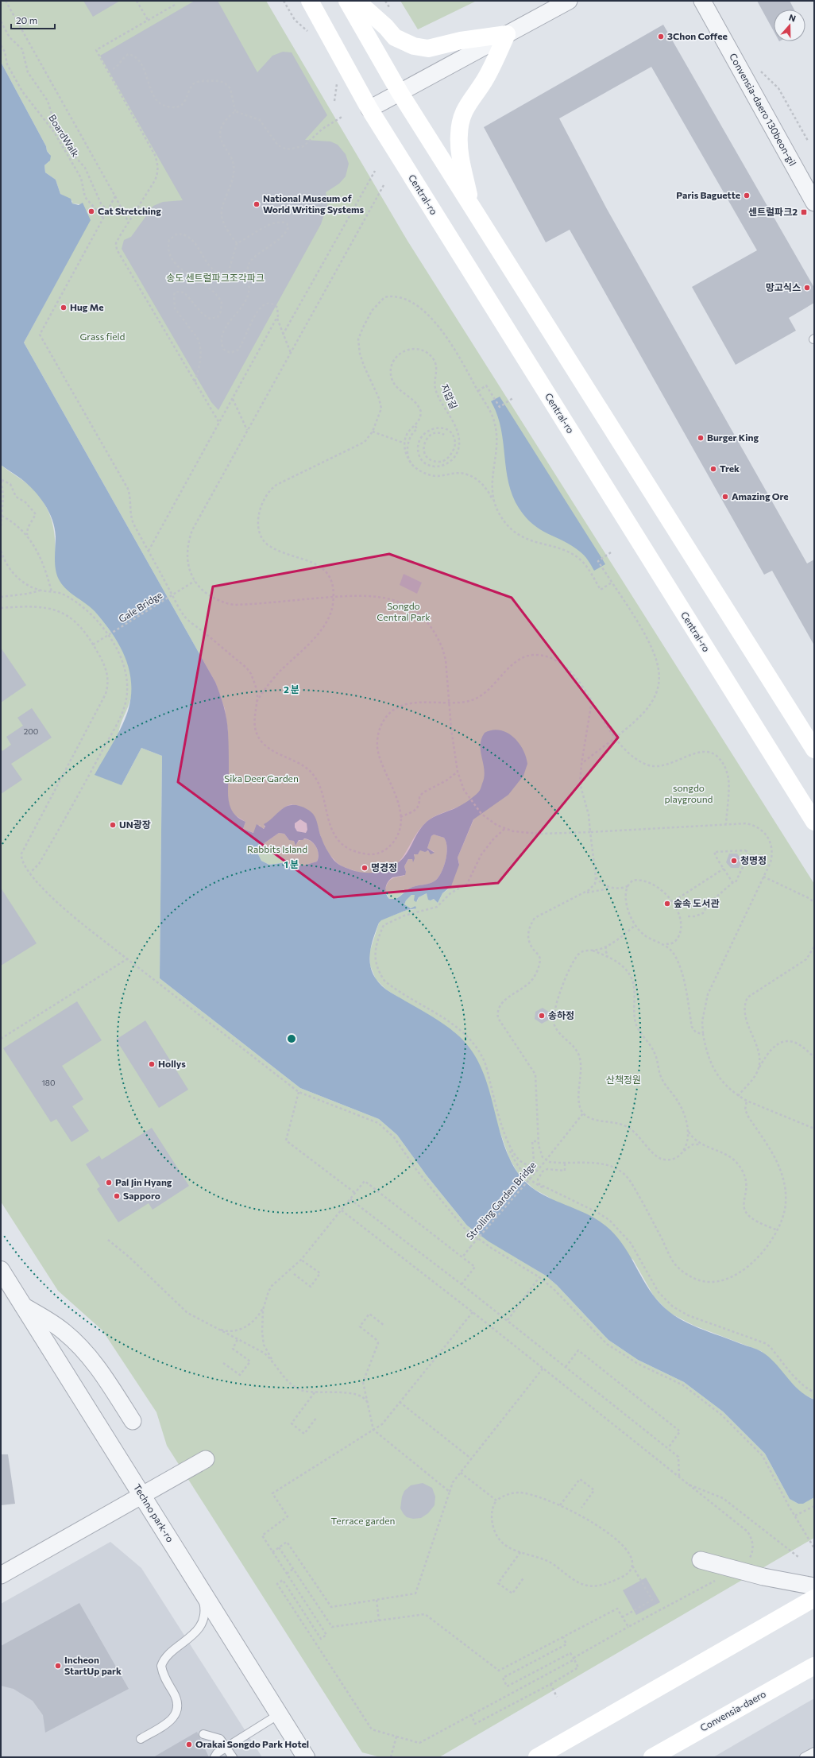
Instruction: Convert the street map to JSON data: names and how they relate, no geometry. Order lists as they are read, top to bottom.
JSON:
{
  "streets": {
    "main road": ["Central-ro", "Convensia-daero"],
    "street": ["Convensia-daero 130beon-gil", "Techno park-ro"],
    "path": [
      "BoardWalk",
      "지압길",
      "Gale Bridge",
      "Strolling Garden Bridge"
    ]
  },
  "parks": [
    "송도 센트럴파크조각파크",
    "Grass field",
    "Songdo Central Park",
    "Sika Deer Garden",
    "songdo playground",
    "Rabbits Island",
    "산책정원",
    "Terrace garden"
  ],
  "places": {
    "other": [
      "3Chon Coffee",
      "Paris Baguette",
      "National Museum of World Writing Systems",
      "Cat Stretching",
      "망고식스",
      "Hug Me",
      "Burger King",
      "Trek",
      "Amazing Ore",
      "UN광장",
      "청명정",
      "명경정",
      "숲속 도서관",
      "송하정",
      "Hollys",
      "Pal Jin Hyang",
      "Sapporo",
      "Incheon StartUp park",
      "Orakai Songdo Park Hotel"
    ],
    "transit": ["센트럴파크2"]
  },
  "house_numbers": ["200", "180"],
  "scale_bar": "20 m",
  "north": "top",
  "rings": ["2 분", "1 분"]
}
